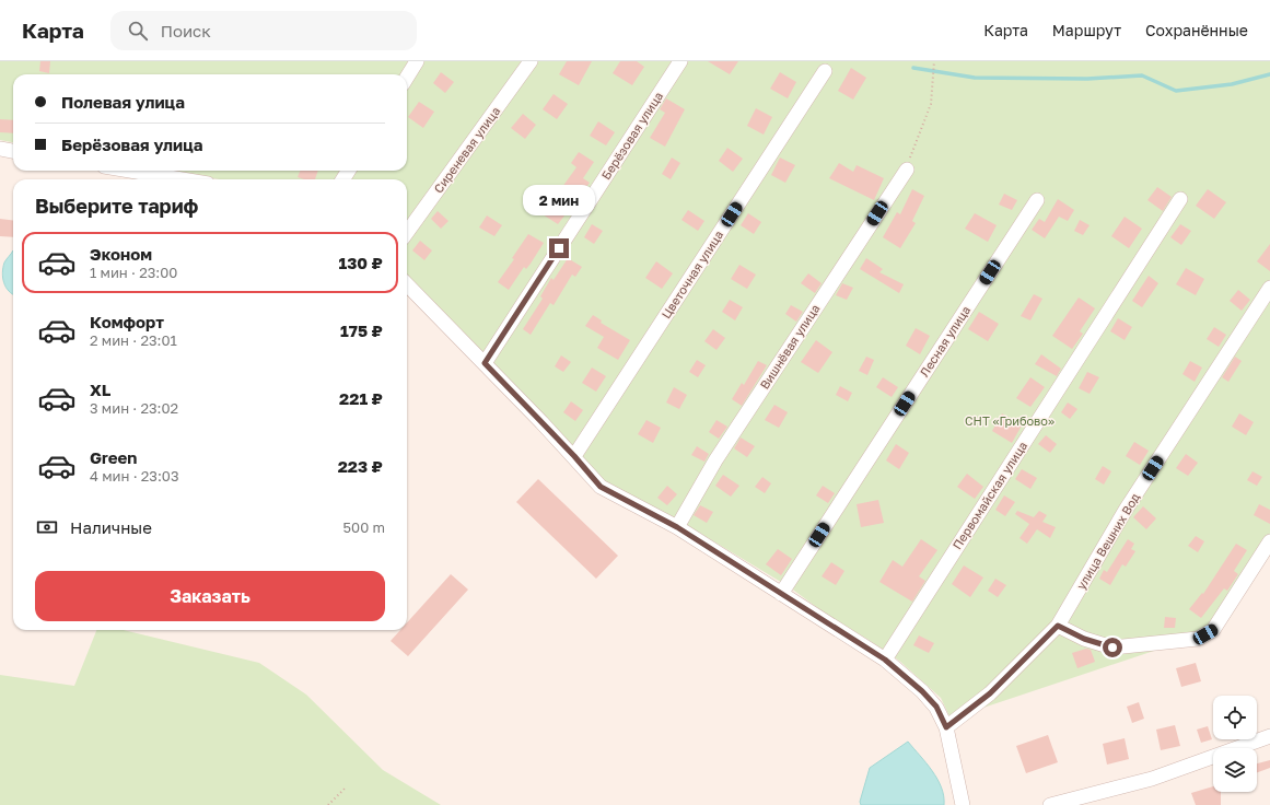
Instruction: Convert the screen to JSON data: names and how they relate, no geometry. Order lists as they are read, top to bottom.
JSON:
{
  "streets": {
    "street": [
      "Берёзовая улица",
      "Сиреневая улица",
      "Цветочная улица",
      "Лесная улица",
      "Вишнёвая улица",
      "Первомайская улица",
      "улица Вешних Вод"
    ]
  },
  "parks": ["СНТ «Грибово»"],
  "page": {
    "header": "Карта",
    "search": "Поиск",
    "nav": ["Карта", "Маршрут", "Сохранённые"],
    "banner": ["Полевая улица", "Берёзовая улица"],
    "heading": "Выберите тариф",
    "bubble": "2 мин",
    "list": [
      {
        "name": "Эконом",
        "note": "1 мин · 23:00",
        "value": "130 ₽"
      },
      {
        "name": "Комфорт",
        "note": "2 мин · 23:01",
        "value": "175 ₽"
      },
      {
        "name": "XL",
        "note": "3 мин · 23:02",
        "value": "221 ₽"
      },
      {
        "name": "Green",
        "note": "4 мин · 23:03",
        "value": "223 ₽"
      }
    ],
    "pay": ["Наличные", "500 m"],
    "buttons": "Заказать"
  }
}
